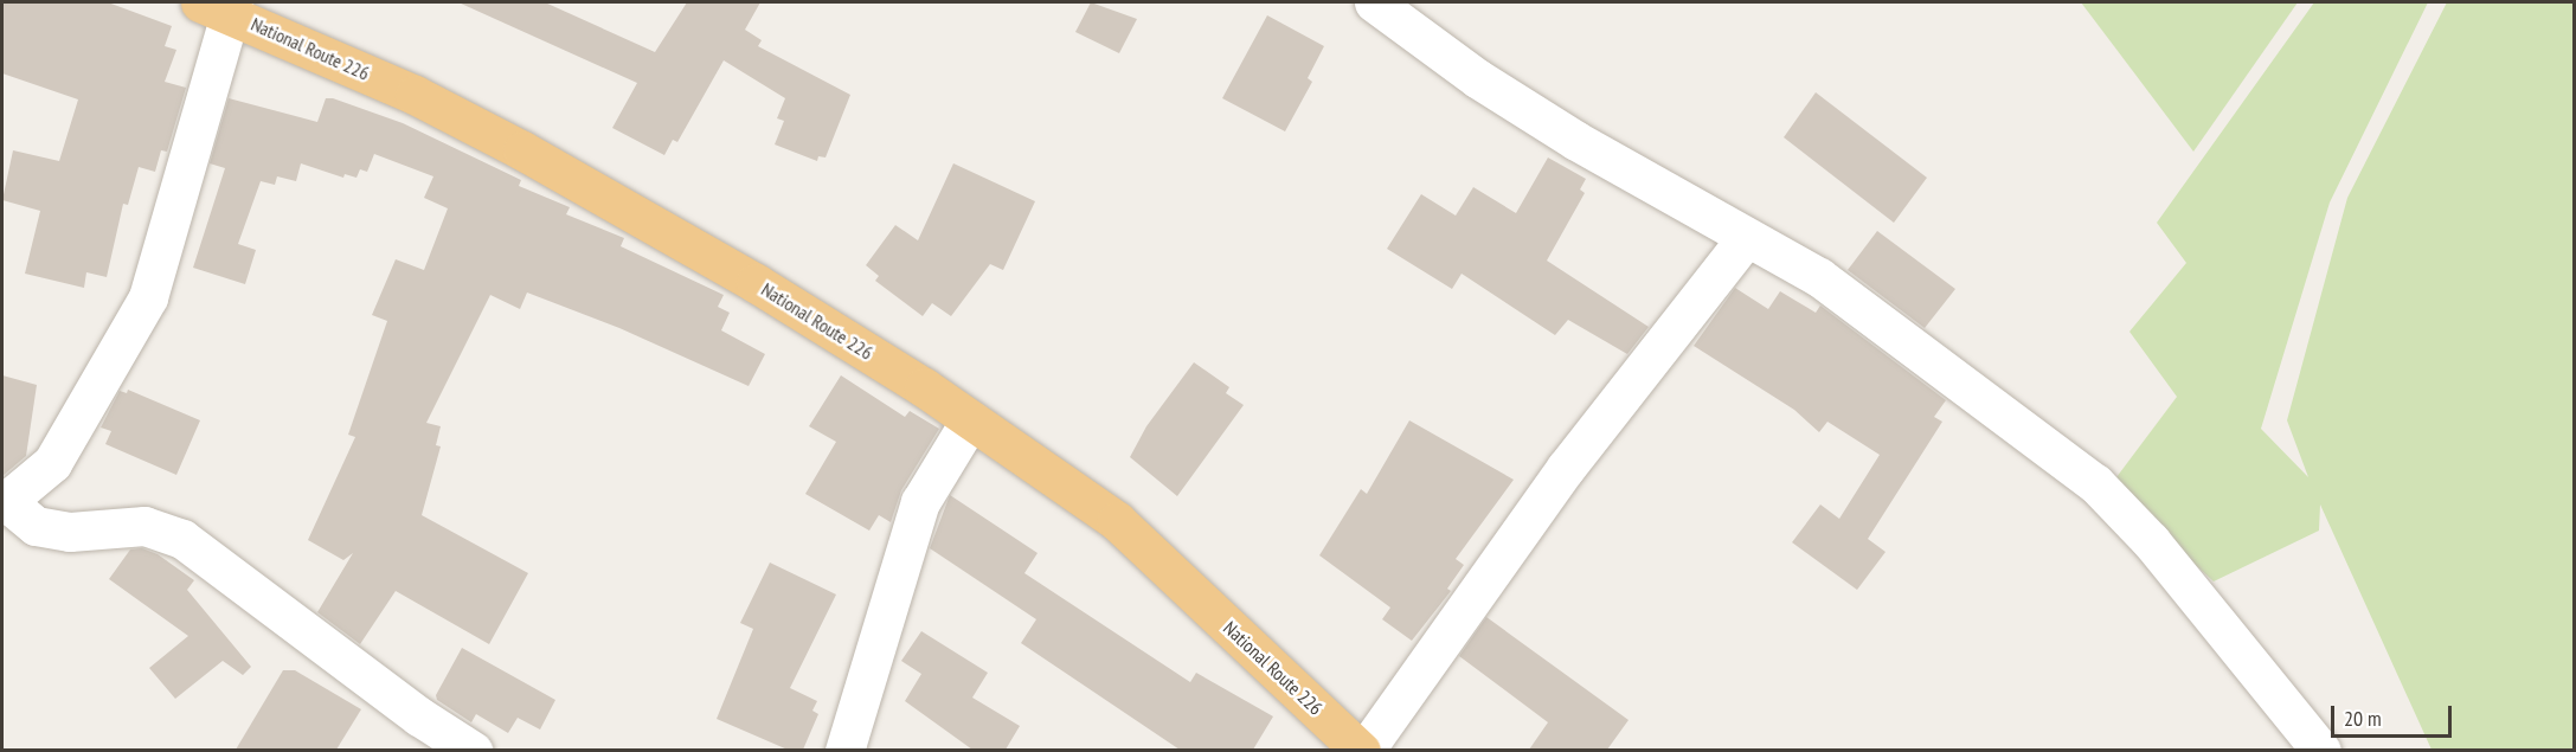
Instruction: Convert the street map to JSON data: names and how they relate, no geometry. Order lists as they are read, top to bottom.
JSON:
{
  "streets": {
    "highway": ["National Route 226"]
  },
  "scale_bar": "20 m"
}
